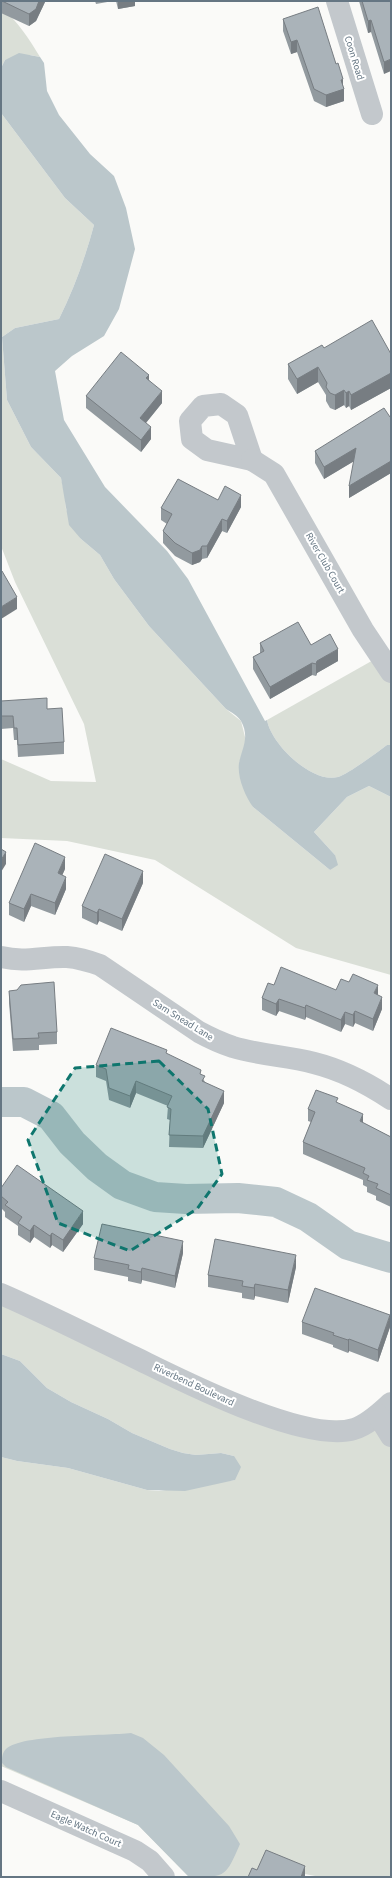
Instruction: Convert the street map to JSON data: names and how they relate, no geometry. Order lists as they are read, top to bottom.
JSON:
{
  "streets": {
    "street": [
      "Coon Road",
      "River Club Court",
      "Sam Snead Lane",
      "Riverbend Boulevard",
      "Eagle Watch Court"
    ]
  }
}
